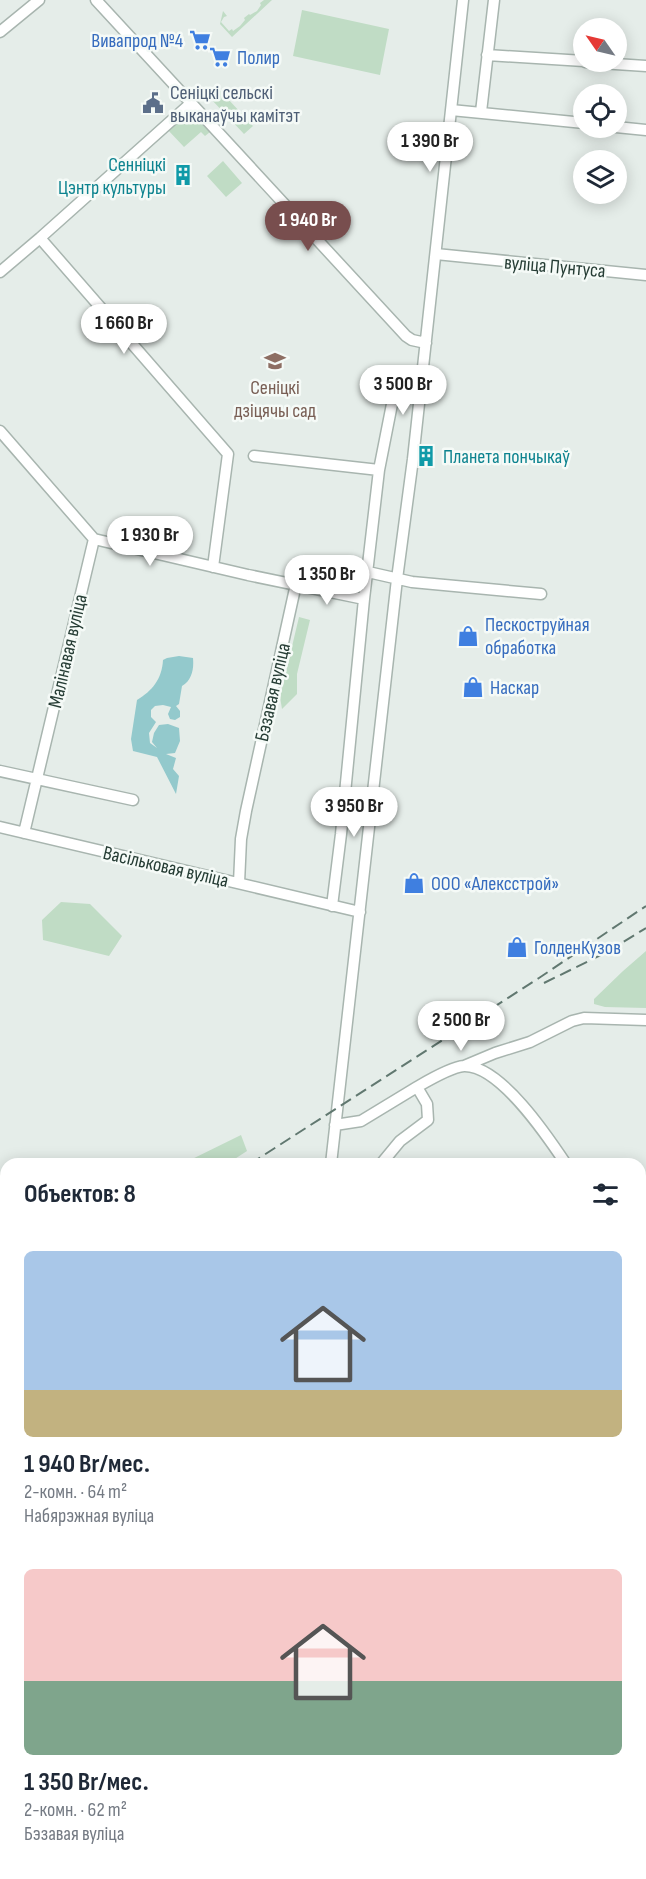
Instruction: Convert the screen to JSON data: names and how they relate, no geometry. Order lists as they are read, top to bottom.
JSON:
{
  "streets": {
    "street": [
      "вуліца Пунтуса",
      "Малінавая вуліца",
      "Бэзавая вуліца",
      "Васільковая вуліца"
    ]
  },
  "crossings": [
    ["Малінавая вуліца", "Васільковая вуліца"],
    ["Бэзавая вуліца", "Васільковая вуліца"]
  ],
  "places": {
    "supermarket": ["Вивапрод №4", "Полир"],
    "public building": ["Сеніцкі сельскі выканаўчы камітэт"],
    "building": ["Сенніцкі Цэнтр культуры", "Планета пончыкаў"],
    "school or university": ["Сеніцкі дзіцячы сад"],
    "shop": [
      "Пескоструйная обработка",
      "Наскар",
      "ООО «Алексстрой»",
      "ГолденКузов"
    ]
  },
  "north": "top left",
  "page": {
    "price": [
      "1 390 Br",
      "1 940 Br",
      "1 660 Br",
      "3 500 Br",
      "1 930 Br",
      "1 350 Br",
      "3 950 Br",
      "2 500 Br"
    ],
    "heading": "Объектов: 8",
    "list": [
      {
        "name": "1 940 Br/мес.",
        "note": "2-комн. · 64 m² · Набярэжная вуліца"
      },
      {
        "name": "1 350 Br/мес.",
        "note": "2-комн. · 62 m² · Бэзавая вуліца"
      }
    ]
  }
}
